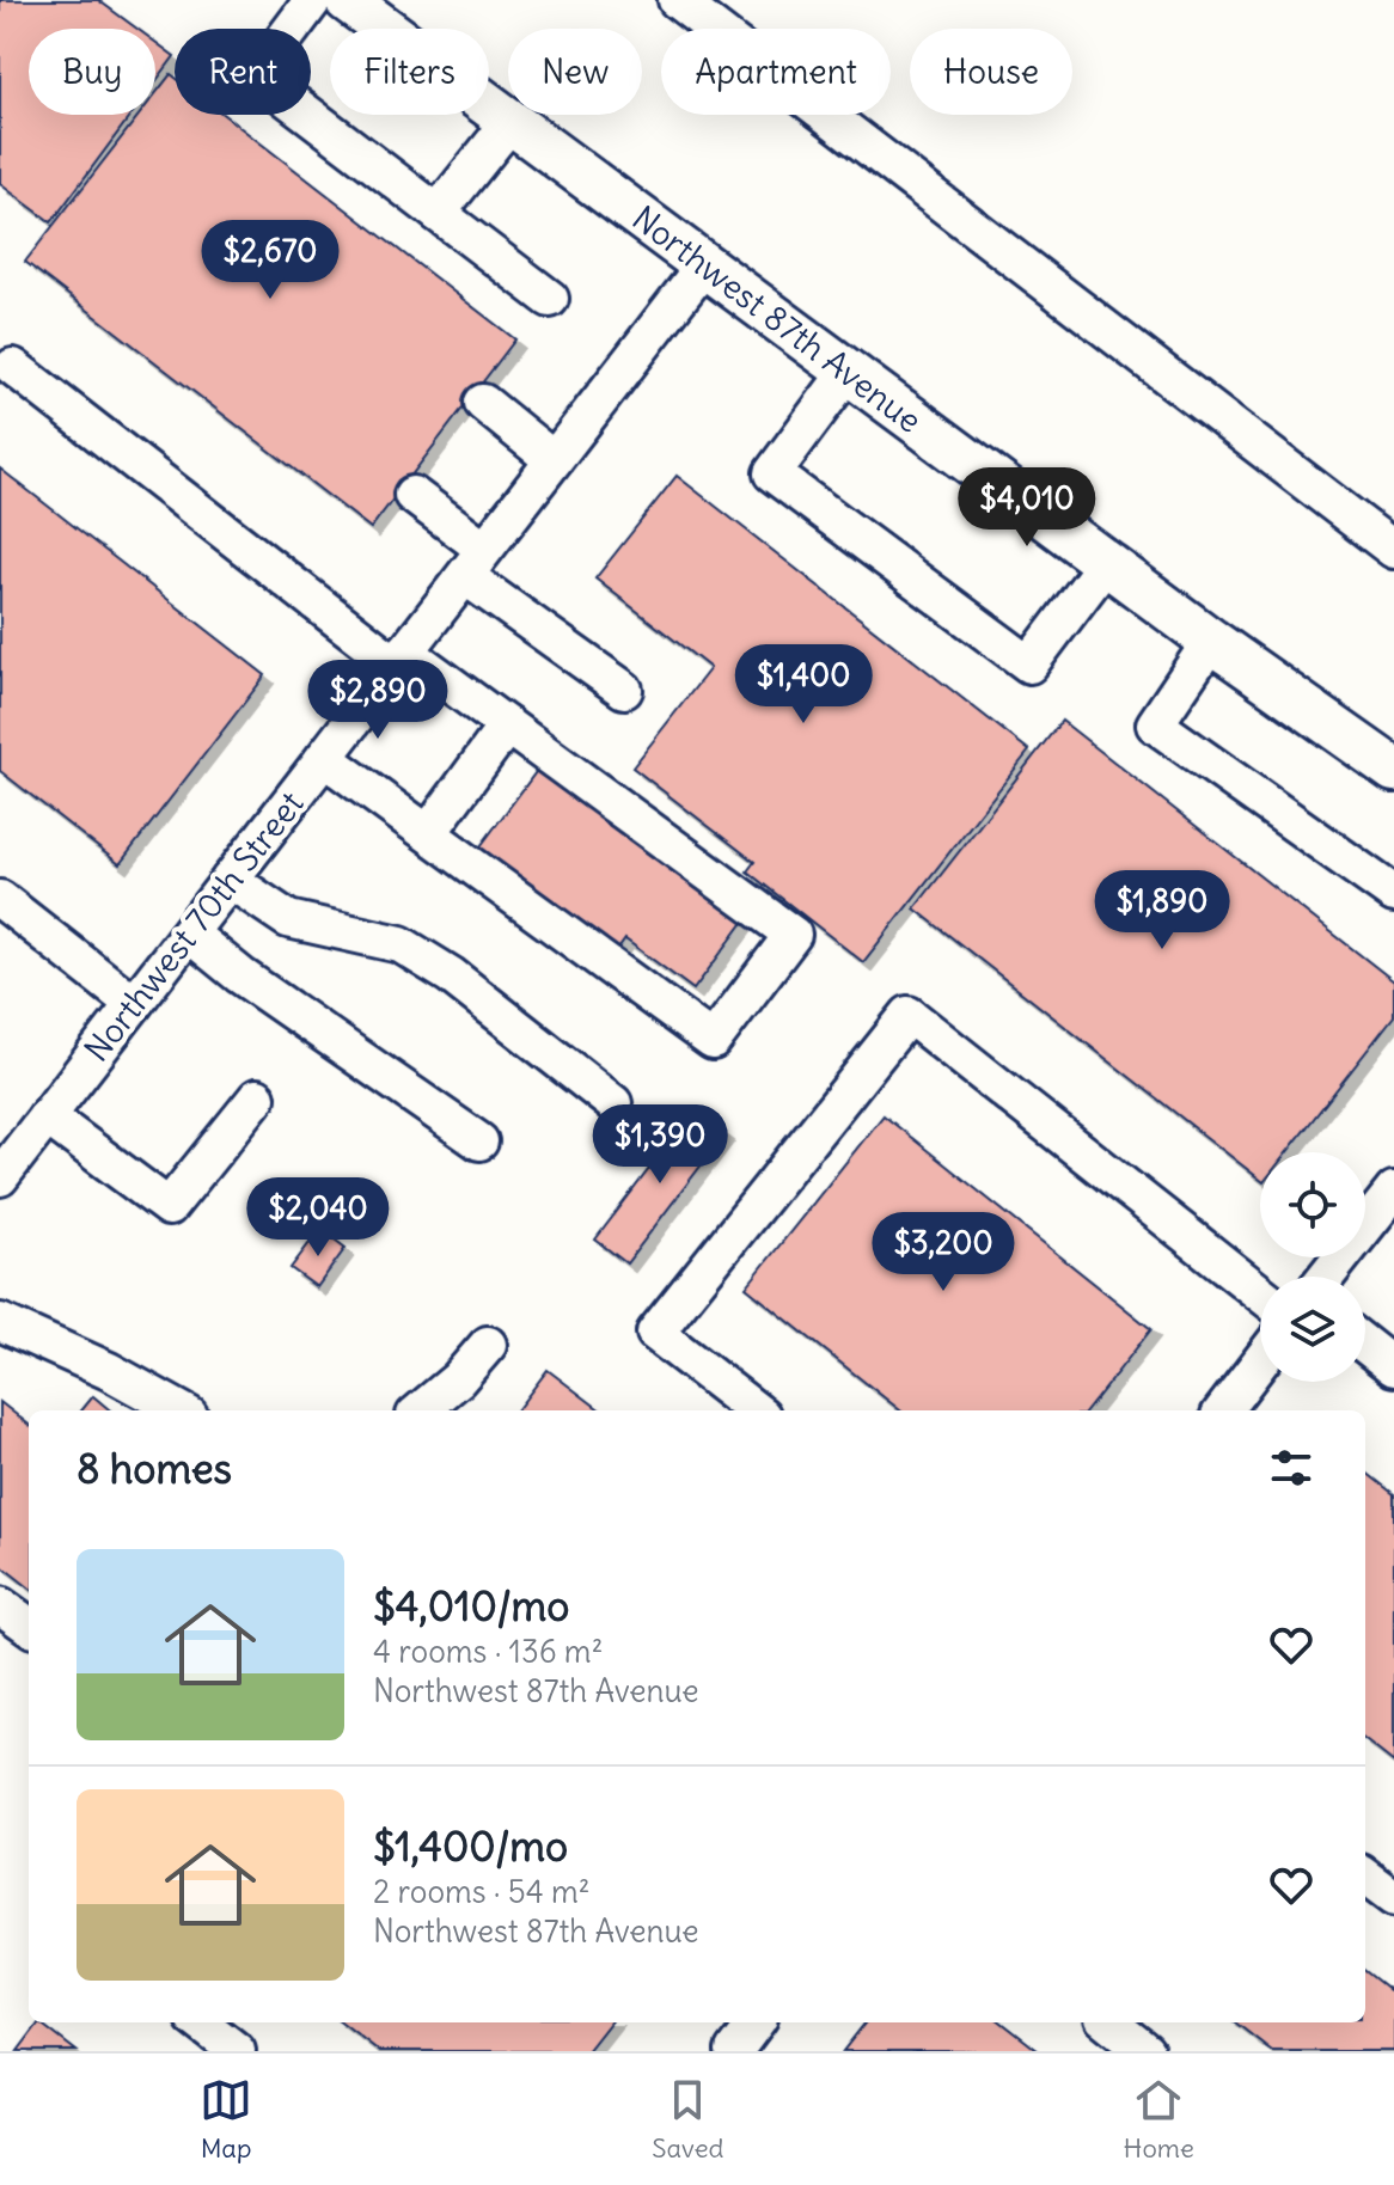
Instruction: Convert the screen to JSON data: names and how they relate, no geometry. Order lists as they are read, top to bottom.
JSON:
{
  "streets": {
    "main road": ["Northwest 87th Avenue"],
    "street": ["Northwest 70th Street"]
  },
  "crossings": [
    ["Northwest 87th Avenue", "Northwest 70th Street"]
  ],
  "page": {
    "chip": [
      "Buy",
      "Rent",
      "Filters",
      "New",
      "Apartment",
      "House"
    ],
    "price": [
      "$2,670",
      "$4,010",
      "$1,400",
      "$2,890",
      "$1,890",
      "$1,390",
      "$2,040",
      "$3,200"
    ],
    "heading": "8 homes",
    "list": [
      {
        "name": "$4,010/mo",
        "note": "4 rooms · 136 m² · Northwest 87th Avenue"
      },
      {
        "name": "$1,400/mo",
        "note": "2 rooms · 54 m² · Northwest 87th Avenue"
      }
    ],
    "tabs": ["Map", "Saved", "Home"]
  }
}
